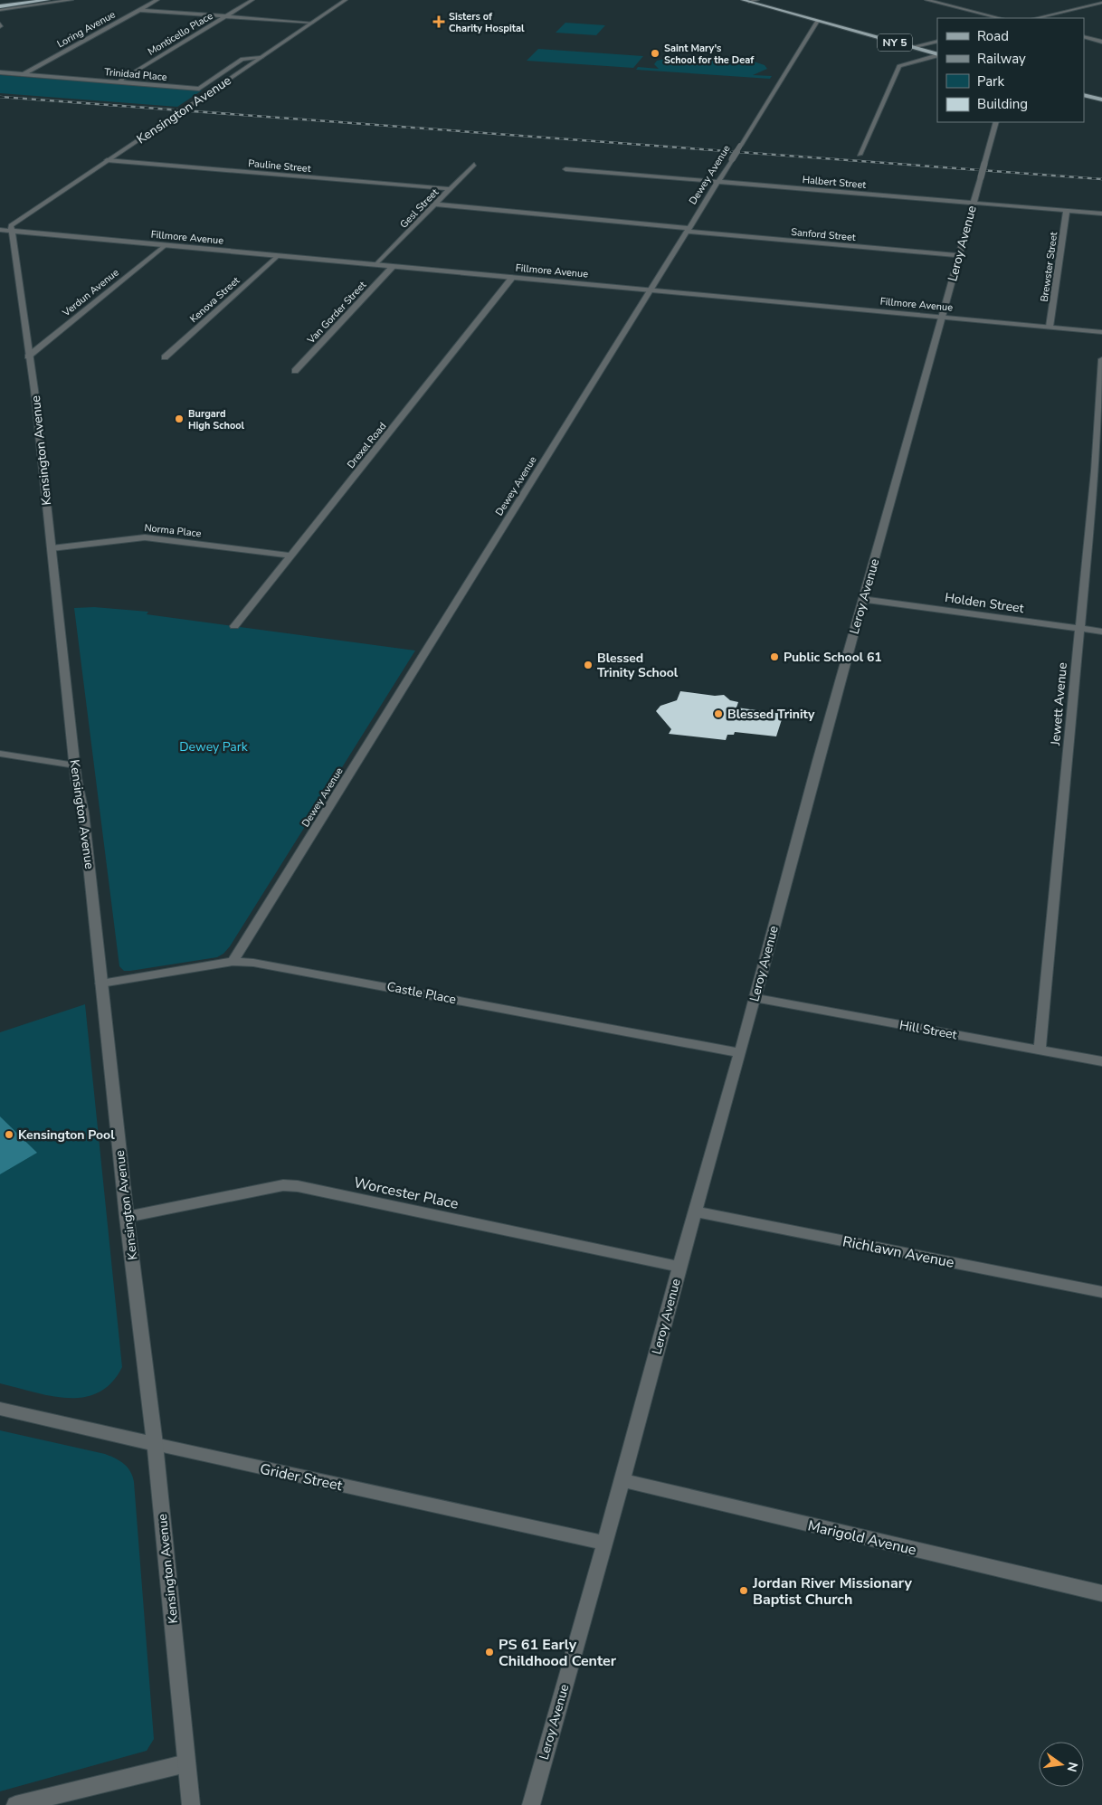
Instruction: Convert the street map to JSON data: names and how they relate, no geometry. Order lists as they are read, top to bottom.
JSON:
{
  "streets": {
    "main road": ["NY 5"],
    "street": [
      "Loring Avenue",
      "Monticello Place",
      "Trinidad Place",
      "Kensington Avenue",
      "Pauline Street",
      "Dewey Avenue",
      "Halbert Street",
      "Gesl Street",
      "Sanford Street",
      "Fillmore Avenue",
      "Leroy Avenue",
      "Brewster Street",
      "Verdun Avenue",
      "Kenova Street",
      "Van Gorder Street",
      "Drexel Road",
      "Norma Place",
      "Holden Street",
      "Jewett Avenue",
      "Castle Place",
      "Hill Street",
      "Worcester Place",
      "Richlawn Avenue",
      "Grider Street",
      "Marigold Avenue"
    ]
  },
  "crossings": [
    ["Loring Avenue", "Trinidad Place"],
    ["Monticello Place", "Trinidad Place"],
    ["NY 5", "Dewey Avenue"],
    ["Trinidad Place", "Kensington Avenue"],
    ["Kensington Avenue", "Pauline Street"],
    ["Kensington Avenue", "Fillmore Avenue"],
    ["Kensington Avenue", "Verdun Avenue"],
    ["Kensington Avenue", "Norma Place"],
    ["Kensington Avenue", "Castle Place"],
    ["Kensington Avenue", "Worcester Place"],
    ["Kensington Avenue", "Grider Street"],
    ["Pauline Street", "Gesl Street"],
    ["Dewey Avenue", "Halbert Street"],
    ["Dewey Avenue", "Sanford Street"],
    ["Dewey Avenue", "Fillmore Avenue"],
    ["Dewey Avenue", "Castle Place"],
    ["Halbert Street", "Leroy Avenue"],
    ["Halbert Street", "Brewster Street"],
    ["Gesl Street", "Sanford Street"],
    ["Gesl Street", "Fillmore Avenue"],
    ["Sanford Street", "Leroy Avenue"],
    ["Fillmore Avenue", "Leroy Avenue"],
    ["Fillmore Avenue", "Brewster Street"],
    ["Fillmore Avenue", "Verdun Avenue"],
    ["Fillmore Avenue", "Kenova Street"],
    ["Fillmore Avenue", "Van Gorder Street"],
    ["Fillmore Avenue", "Drexel Road"],
    ["Leroy Avenue", "Holden Street"],
    ["Leroy Avenue", "Castle Place"],
    ["Leroy Avenue", "Hill Street"],
    ["Leroy Avenue", "Worcester Place"],
    ["Leroy Avenue", "Richlawn Avenue"],
    ["Leroy Avenue", "Grider Street"],
    ["Leroy Avenue", "Marigold Avenue"],
    ["Drexel Road", "Norma Place"],
    ["Holden Street", "Jewett Avenue"],
    ["Jewett Avenue", "Hill Street"]
  ],
  "parks": ["Dewey Park"],
  "places": {
    "health": ["Sisters of Charity Hospital"],
    "other": [
      "Saint Mary's School for the Deaf",
      "Burgard High School",
      "Public School 61",
      "Blessed Trinity School",
      "Blessed Trinity",
      "Kensington Pool",
      "Jordan River Missionary Baptist Church",
      "PS 61 Early Childhood Center"
    ]
  },
  "legend": [
    "Road",
    "Railway",
    "Park",
    "Building"
  ],
  "north": "right"
}
